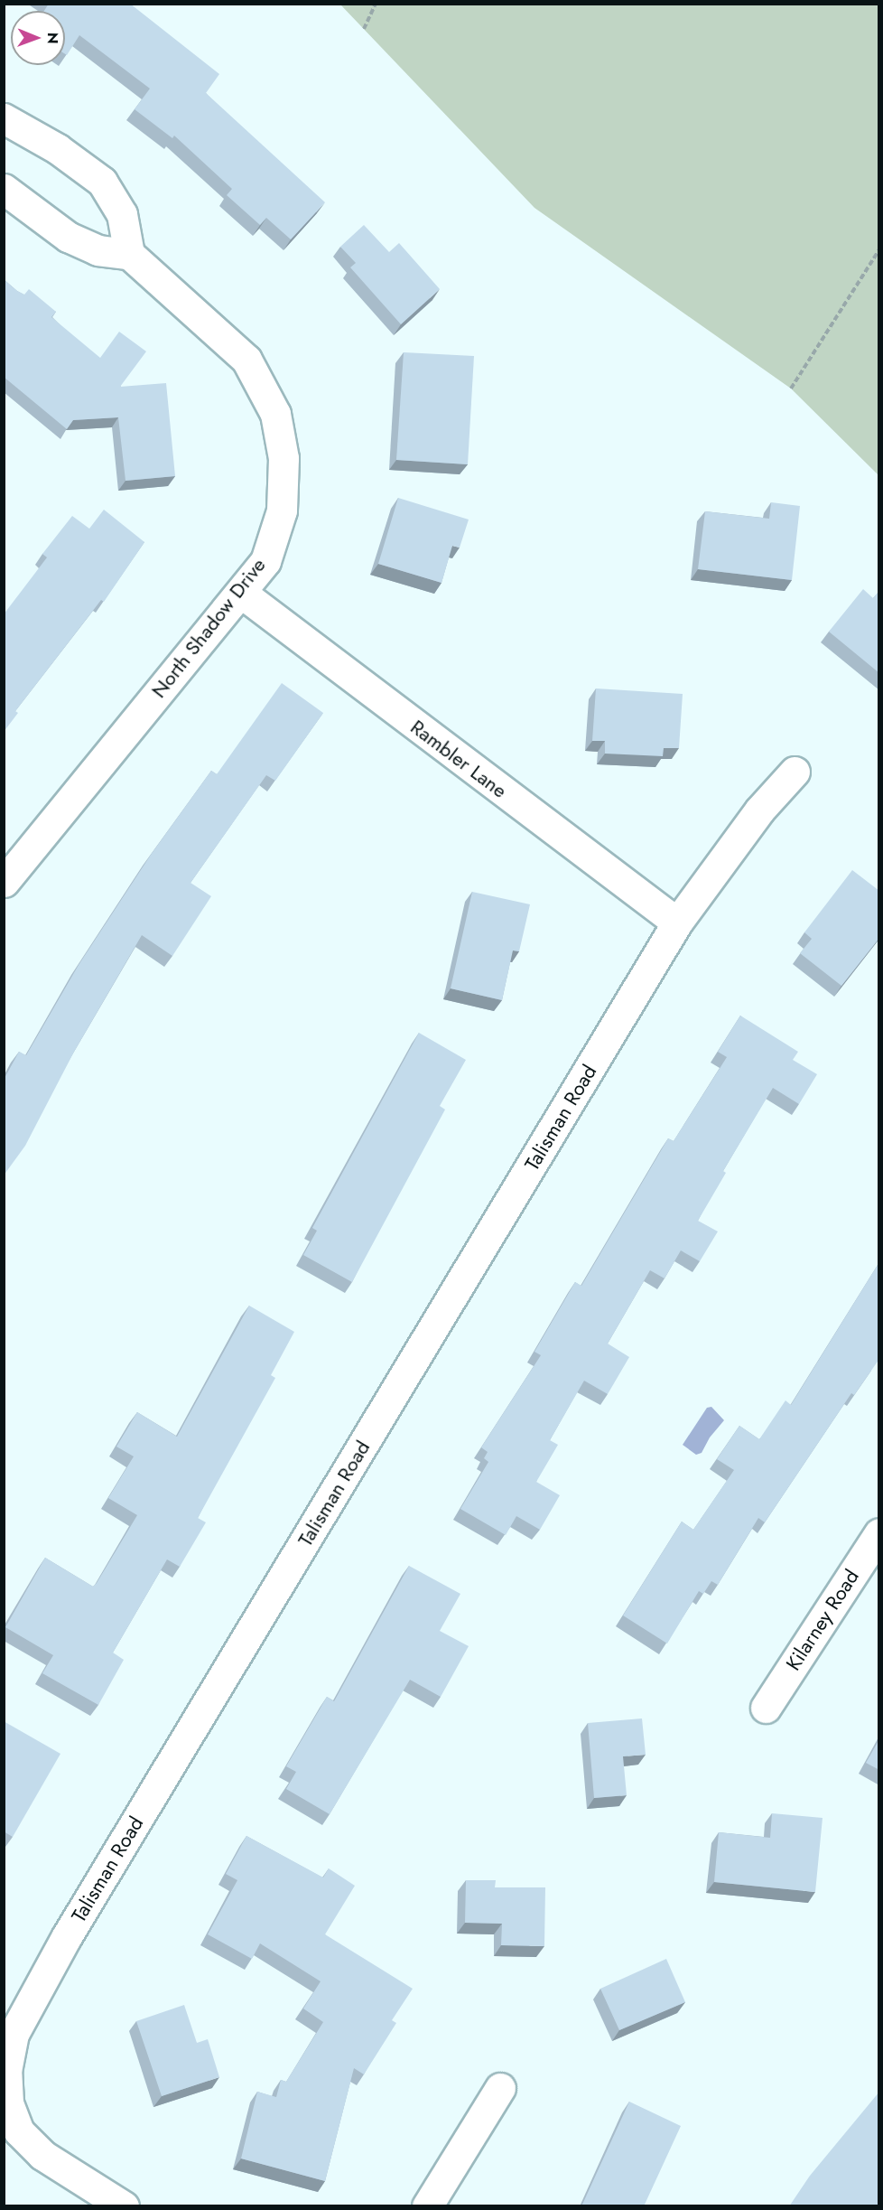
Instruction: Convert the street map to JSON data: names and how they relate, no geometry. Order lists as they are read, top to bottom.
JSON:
{
  "streets": {
    "street": [
      "North Shadow Drive",
      "Rambler Lane",
      "Talisman Road",
      "Kilarney Road"
    ]
  },
  "crossings": [
    ["North Shadow Drive", "Rambler Lane"],
    ["Rambler Lane", "Talisman Road"]
  ],
  "north": "right"
}
